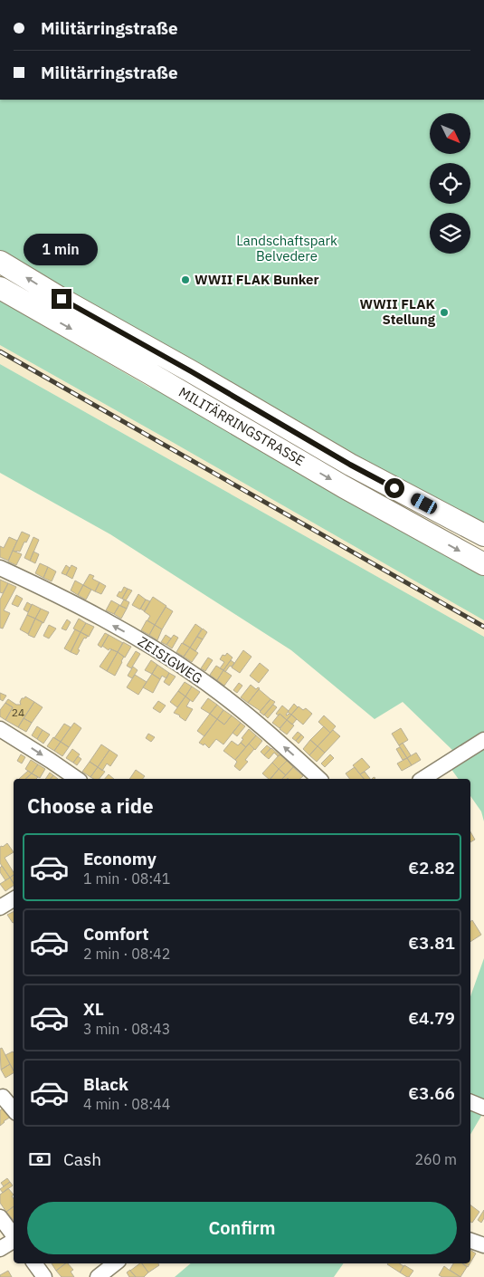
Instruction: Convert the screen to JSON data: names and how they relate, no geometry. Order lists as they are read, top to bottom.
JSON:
{
  "streets": {
    "highway": ["MILITÄRRINGSTRASSE"],
    "street": ["ZEISIGWEG"]
  },
  "one_way": ["ZEISIGWEG"],
  "parks": ["Landschaftspark Belvedere"],
  "places": ["WWII FLAK Bunker", "WWII FLAK Stellung"],
  "house_numbers": ["24"],
  "north": "bottom right",
  "page": {
    "banner": ["Militärringstraße", "Militärringstraße"],
    "bubble": "1 min",
    "heading": "Choose a ride",
    "list": [
      {
        "name": "Economy",
        "note": "1 min · 08:41",
        "value": "€2.82"
      },
      {
        "name": "Comfort",
        "note": "2 min · 08:42",
        "value": "€3.81"
      },
      {
        "name": "XL",
        "note": "3 min · 08:43",
        "value": "€4.79"
      },
      {
        "name": "Black",
        "note": "4 min · 08:44",
        "value": "€3.66"
      }
    ],
    "pay": ["Cash", "260 m"],
    "buttons": "Confirm"
  }
}
